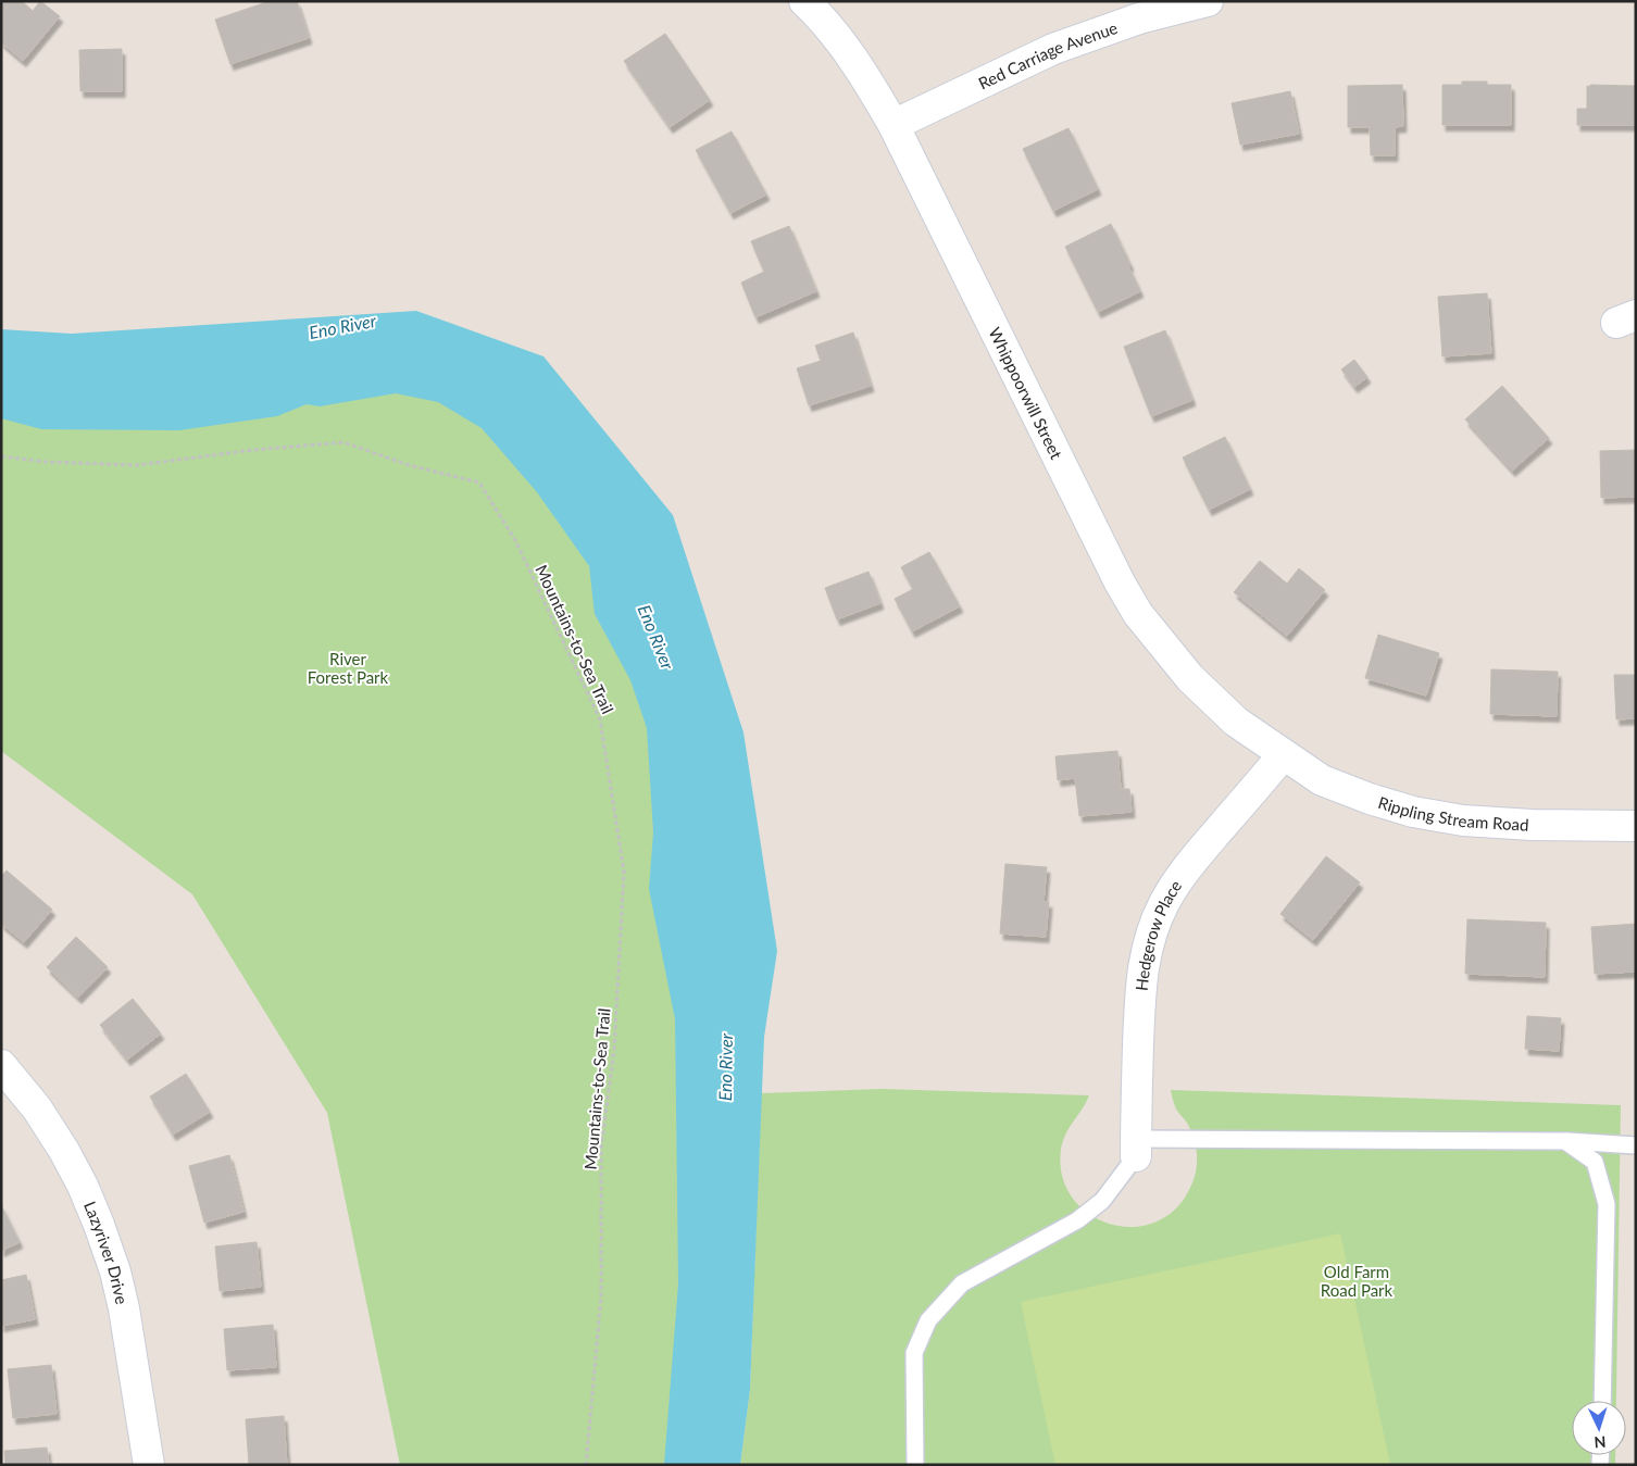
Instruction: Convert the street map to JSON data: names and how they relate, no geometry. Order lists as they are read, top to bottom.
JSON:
{
  "streets": {
    "street": [
      "Red Carriage Avenue",
      "Whippoorwill Street",
      "Rippling Stream Road",
      "Hedgerow Place",
      "Lazyriver Drive"
    ],
    "path": ["Mountains-to-Sea Trail"]
  },
  "crossings": [
    ["Red Carriage Avenue", "Whippoorwill Street"],
    ["Whippoorwill Street", "Rippling Stream Road"],
    ["Whippoorwill Street", "Hedgerow Place"],
    ["Rippling Stream Road", "Hedgerow Place"]
  ],
  "water": ["Eno River"],
  "parks": ["River Forest Park", "Old Farm Road Park"],
  "north": "bottom"
}
